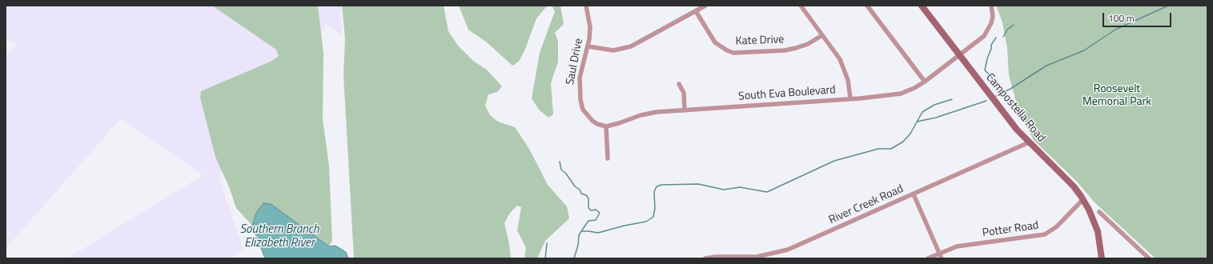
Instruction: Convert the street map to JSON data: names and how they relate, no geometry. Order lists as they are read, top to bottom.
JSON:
{
  "streets": {
    "main road": ["Campostella Road"],
    "street": [
      "Kate Drive",
      "Saul Drive",
      "South Eva Boulevard",
      "River Creek Road",
      "Potter Road"
    ]
  },
  "crossings": [
    ["Saul Drive", "South Eva Boulevard"],
    ["South Eva Boulevard", "Campostella Road"],
    ["Campostella Road", "River Creek Road"],
    ["Campostella Road", "Potter Road"]
  ],
  "water": ["Southern Branch Elizabeth River"],
  "parks": ["Roosevelt Memorial Park"],
  "scale_bar": "100 m"
}
